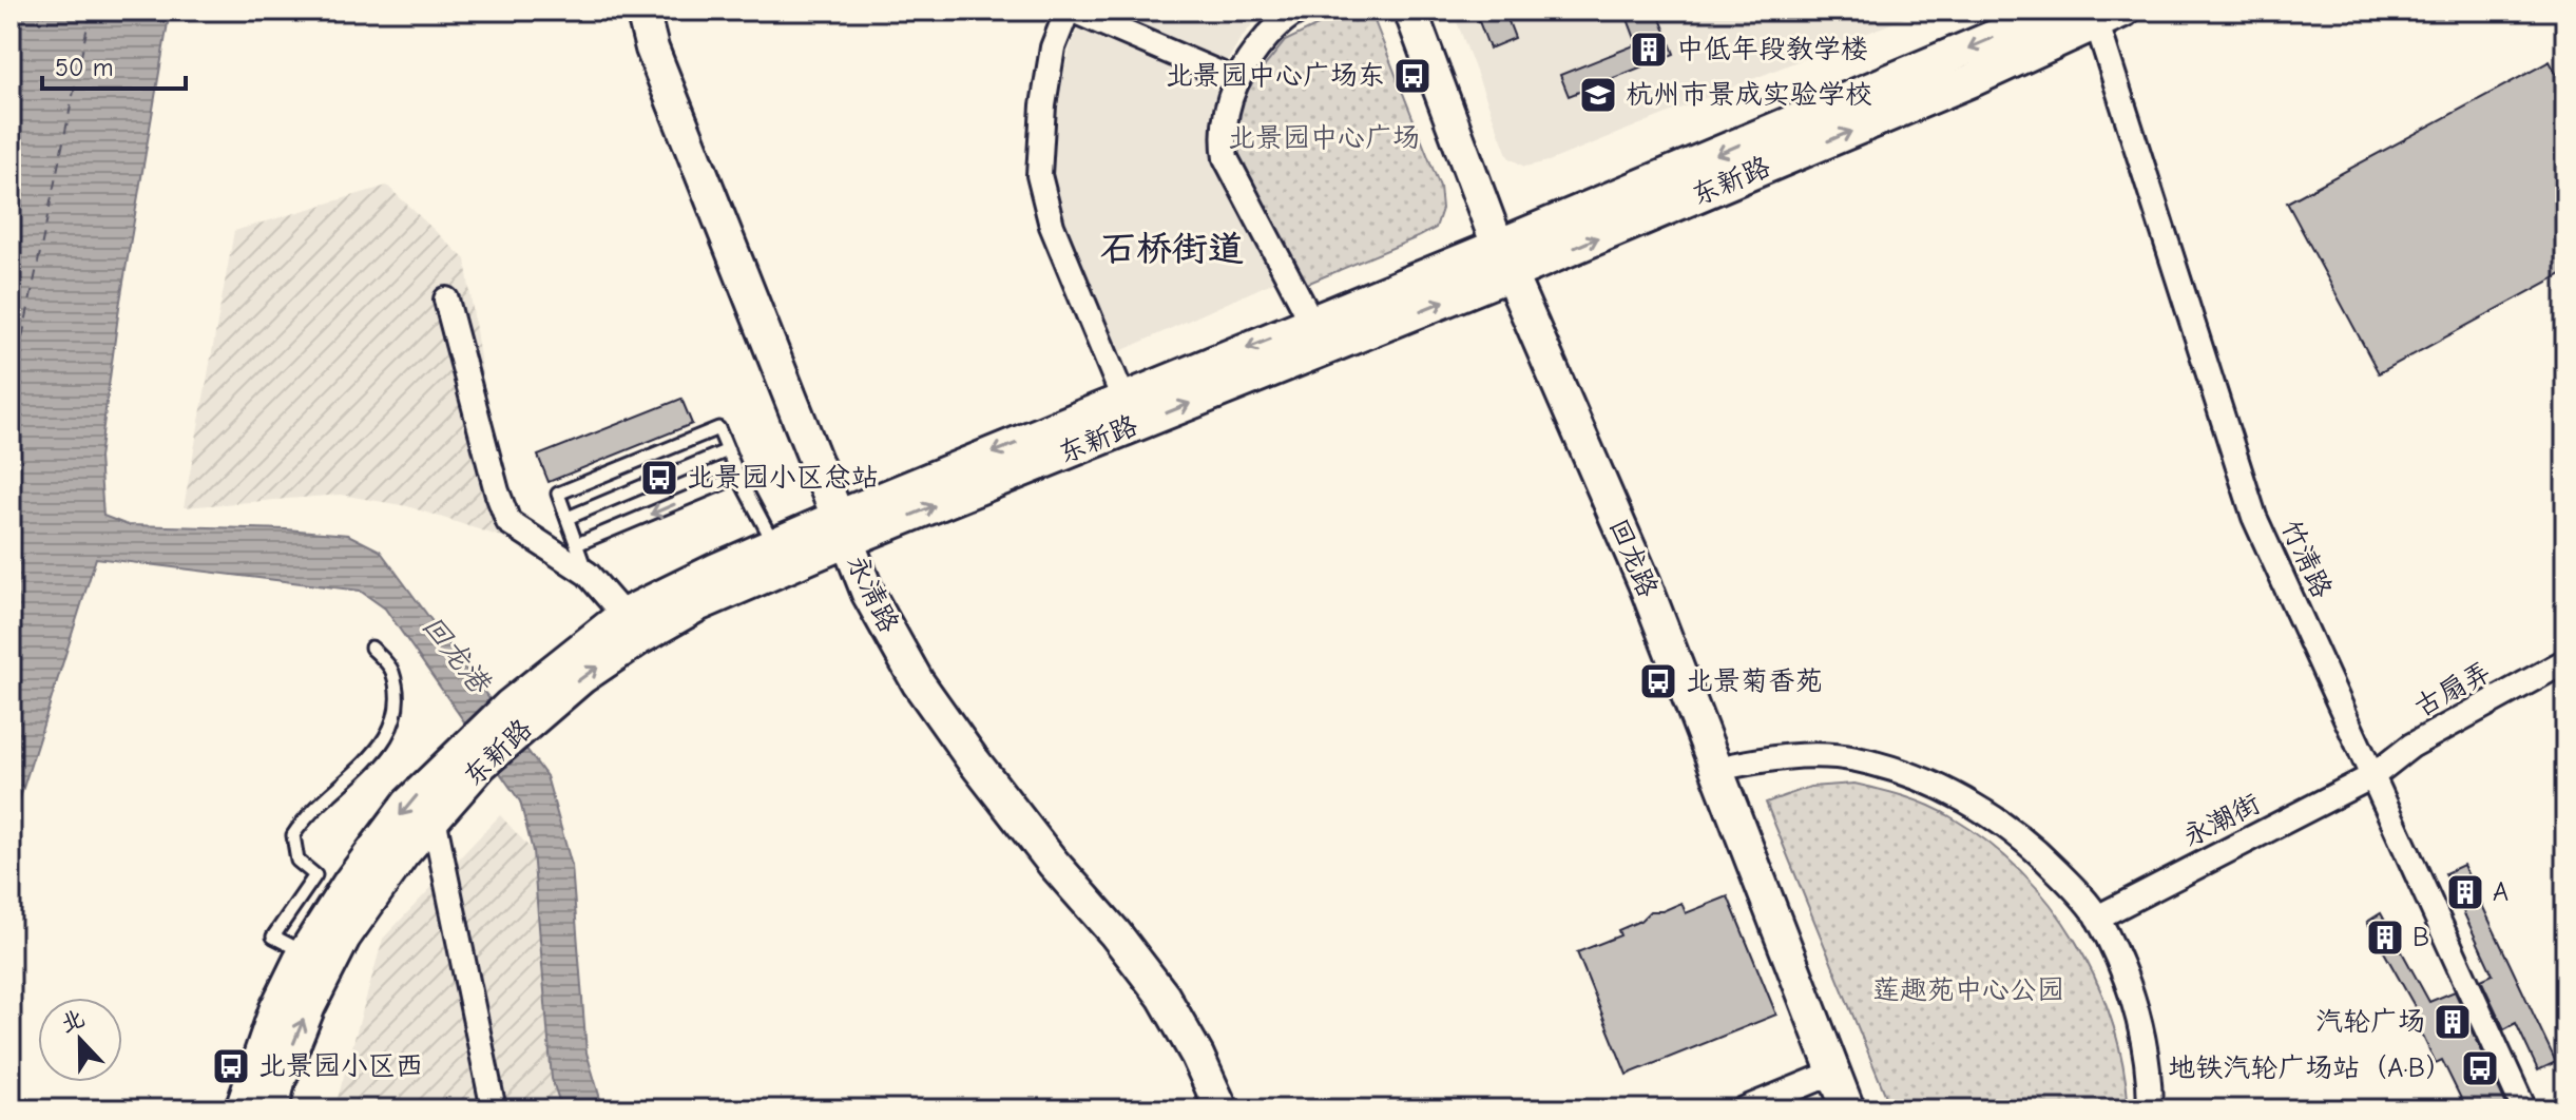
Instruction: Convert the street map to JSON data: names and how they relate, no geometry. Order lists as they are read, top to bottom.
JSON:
{
  "streets": {
    "main road": ["东新路", "回龙路", "永清路"],
    "street": ["竹清路", "古扇弄", "永潮街"]
  },
  "crossings": [
    ["东新路", "回龙路"],
    ["东新路", "竹清路"],
    ["东新路", "永清路"],
    ["竹清路", "古扇弄"],
    ["竹清路", "永潮街"],
    ["古扇弄", "永潮街"]
  ],
  "districts": ["石桥街道"],
  "water": ["回龙港"],
  "parks": ["北景园中心广场", "莲趣苑中心公园"],
  "places": {
    "building": [
      "中低年段教学楼",
      "A",
      "B",
      "汽轮广场"
    ],
    "bus stop": [
      "北景园中心广场东",
      "北景园小区总站",
      "北景菊香苑",
      "北景园小区西",
      "地铁汽轮广场站（A·B）"
    ],
    "school or university": ["杭州市景成实验学校"]
  },
  "scale_bar": "50 m",
  "north": "top"
}
